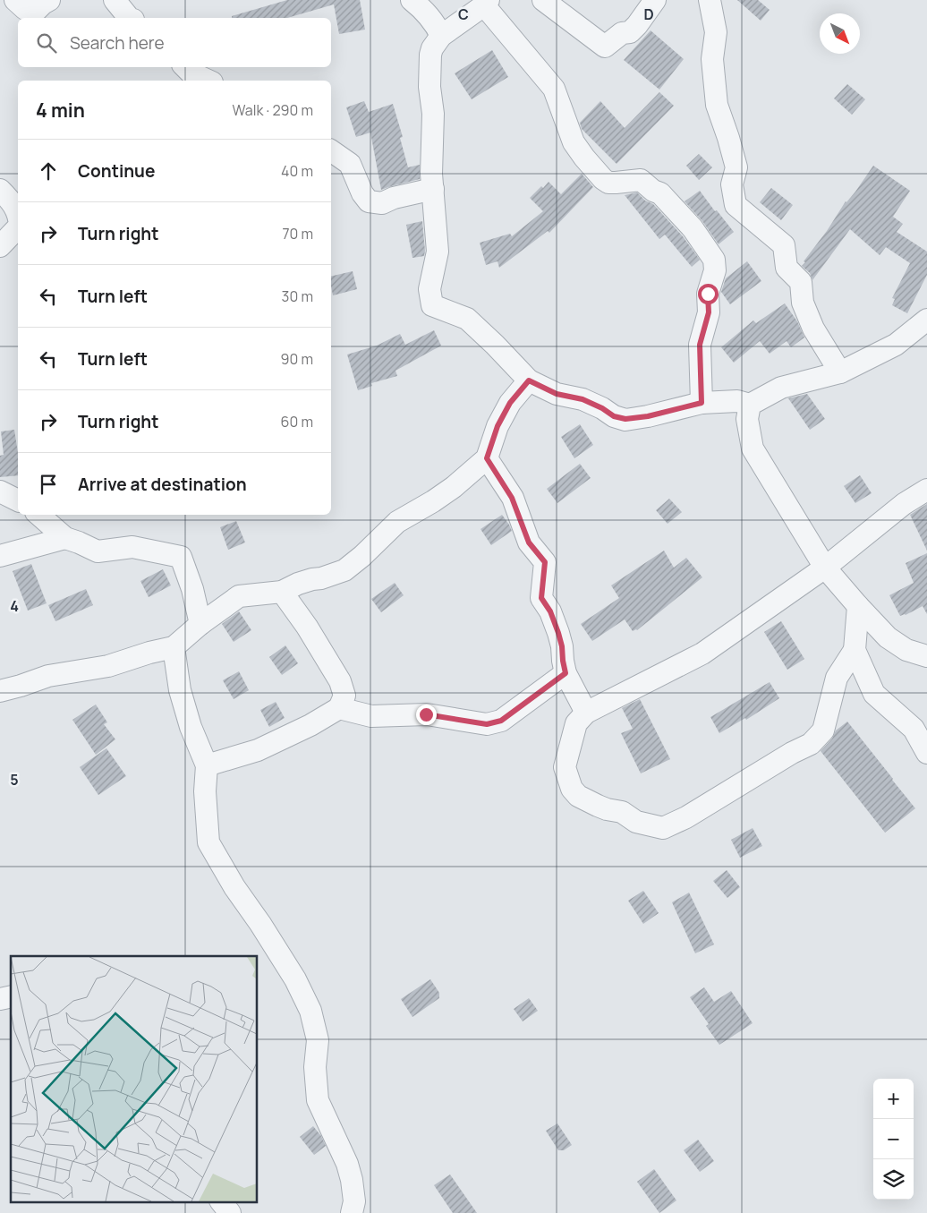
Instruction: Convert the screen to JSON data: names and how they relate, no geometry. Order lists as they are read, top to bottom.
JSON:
{
  "north": "bottom right",
  "page": {
    "search": "Search here",
    "heading": ["4 min", "Walk · 290 m"],
    "list": [
      ["Continue", "40 m"],
      ["Turn right", "70 m"],
      ["Turn left", "30 m"],
      ["Turn left", "90 m"],
      ["Turn right", "60 m"],
      "Arrive at destination"
    ],
    "map_buttons": ["+", "−"]
  },
  "grid": {
    "columns": ["C", "D"],
    "rows": ["4", "5"]
  }
}
